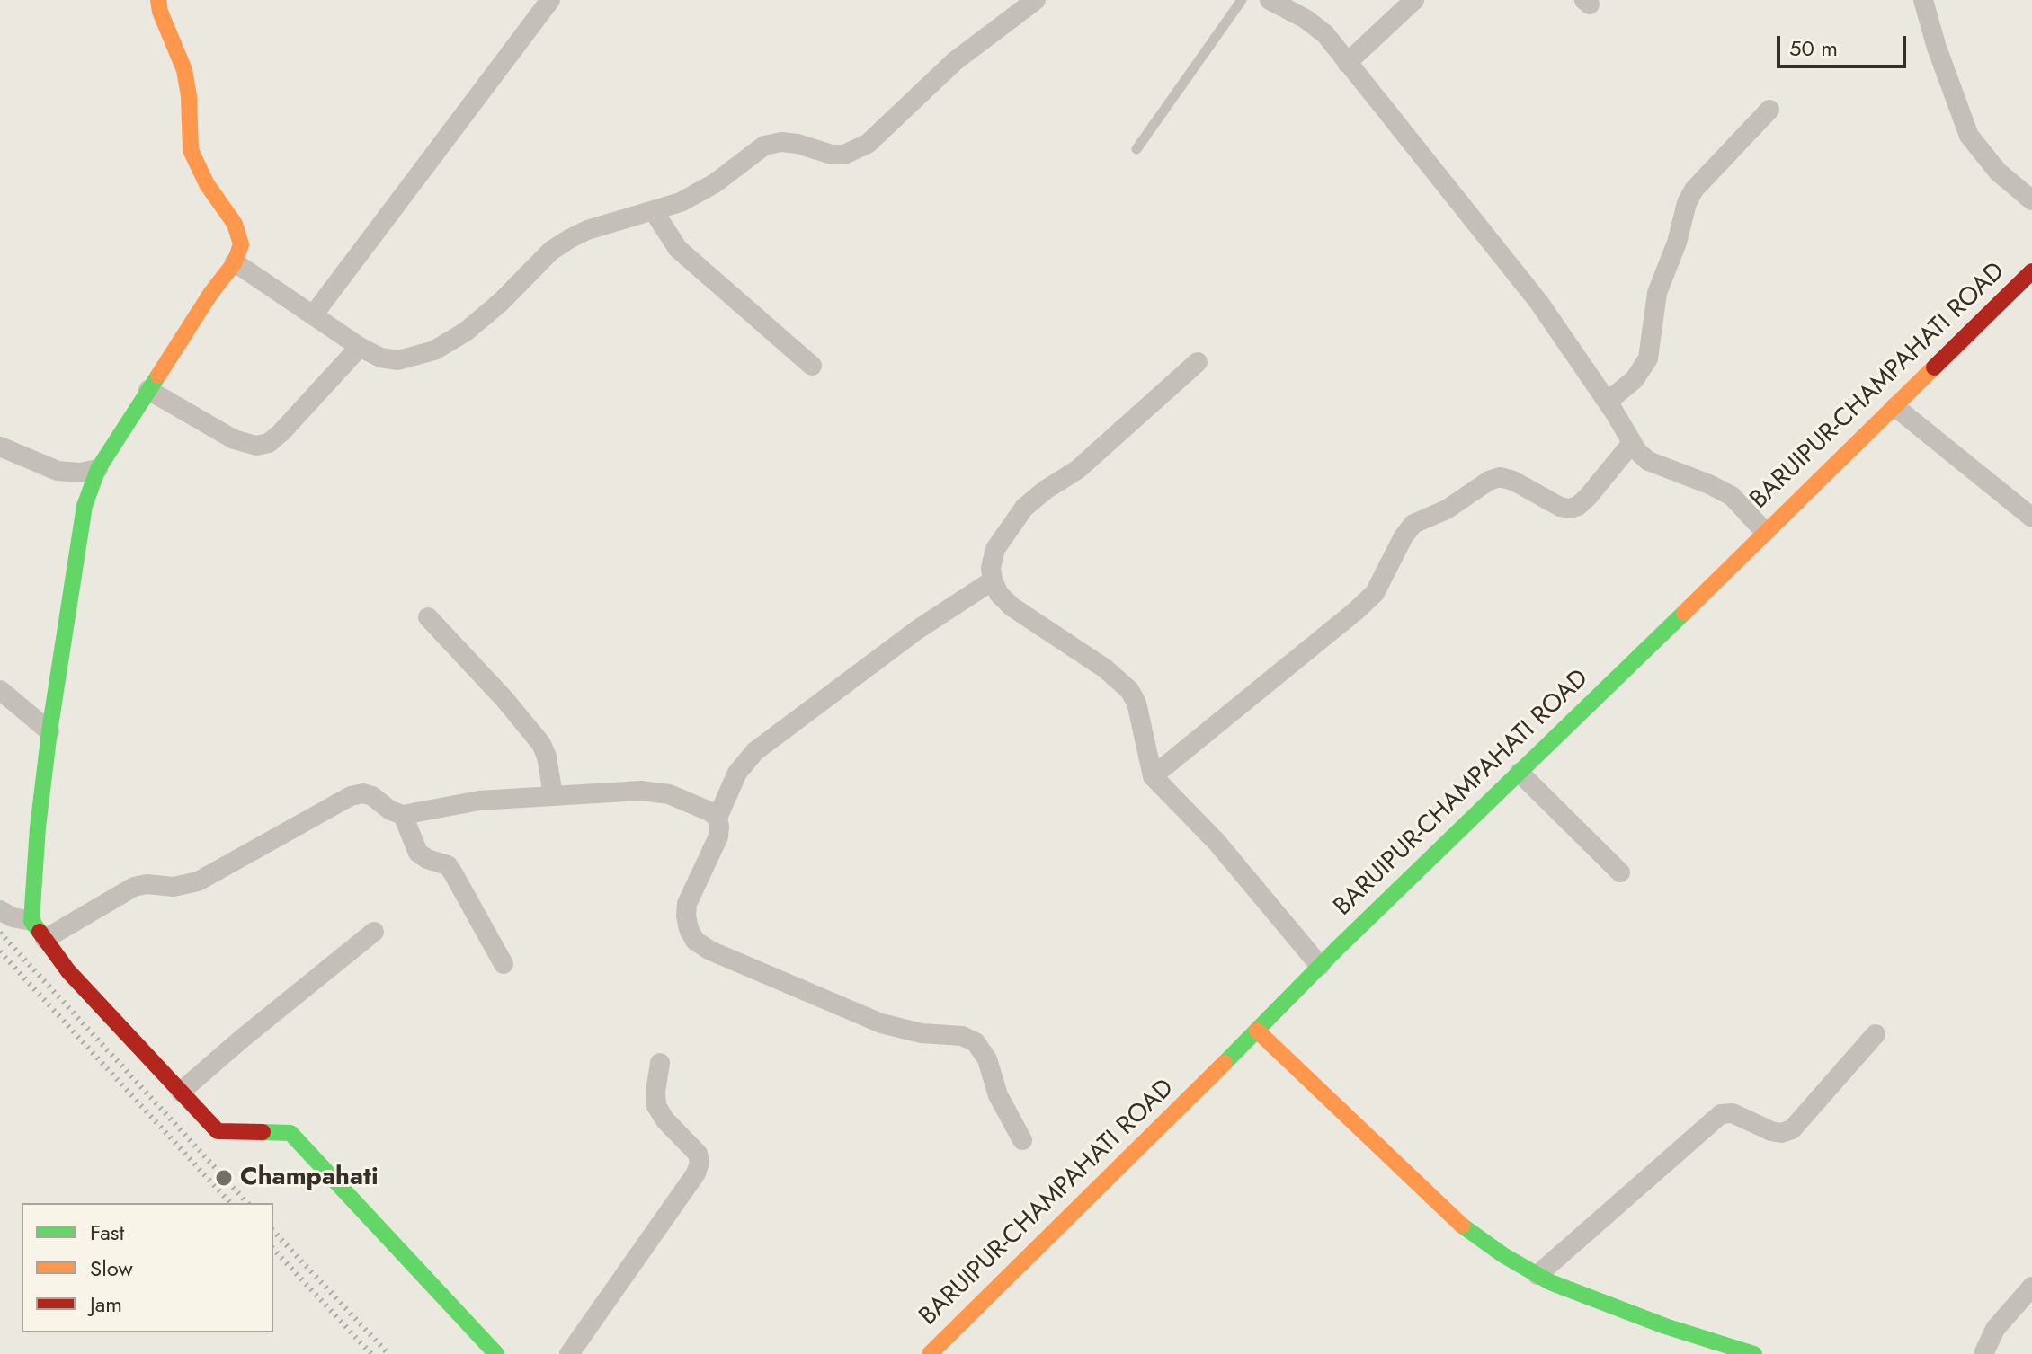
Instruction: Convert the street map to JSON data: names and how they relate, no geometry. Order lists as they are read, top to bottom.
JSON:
{
  "streets": {
    "main road": ["BARUIPUR-CHAMPAHATI ROAD"]
  },
  "places": ["Champahati"],
  "legend": ["Fast", "Slow", "Jam"],
  "scale_bar": "50 m"
}
